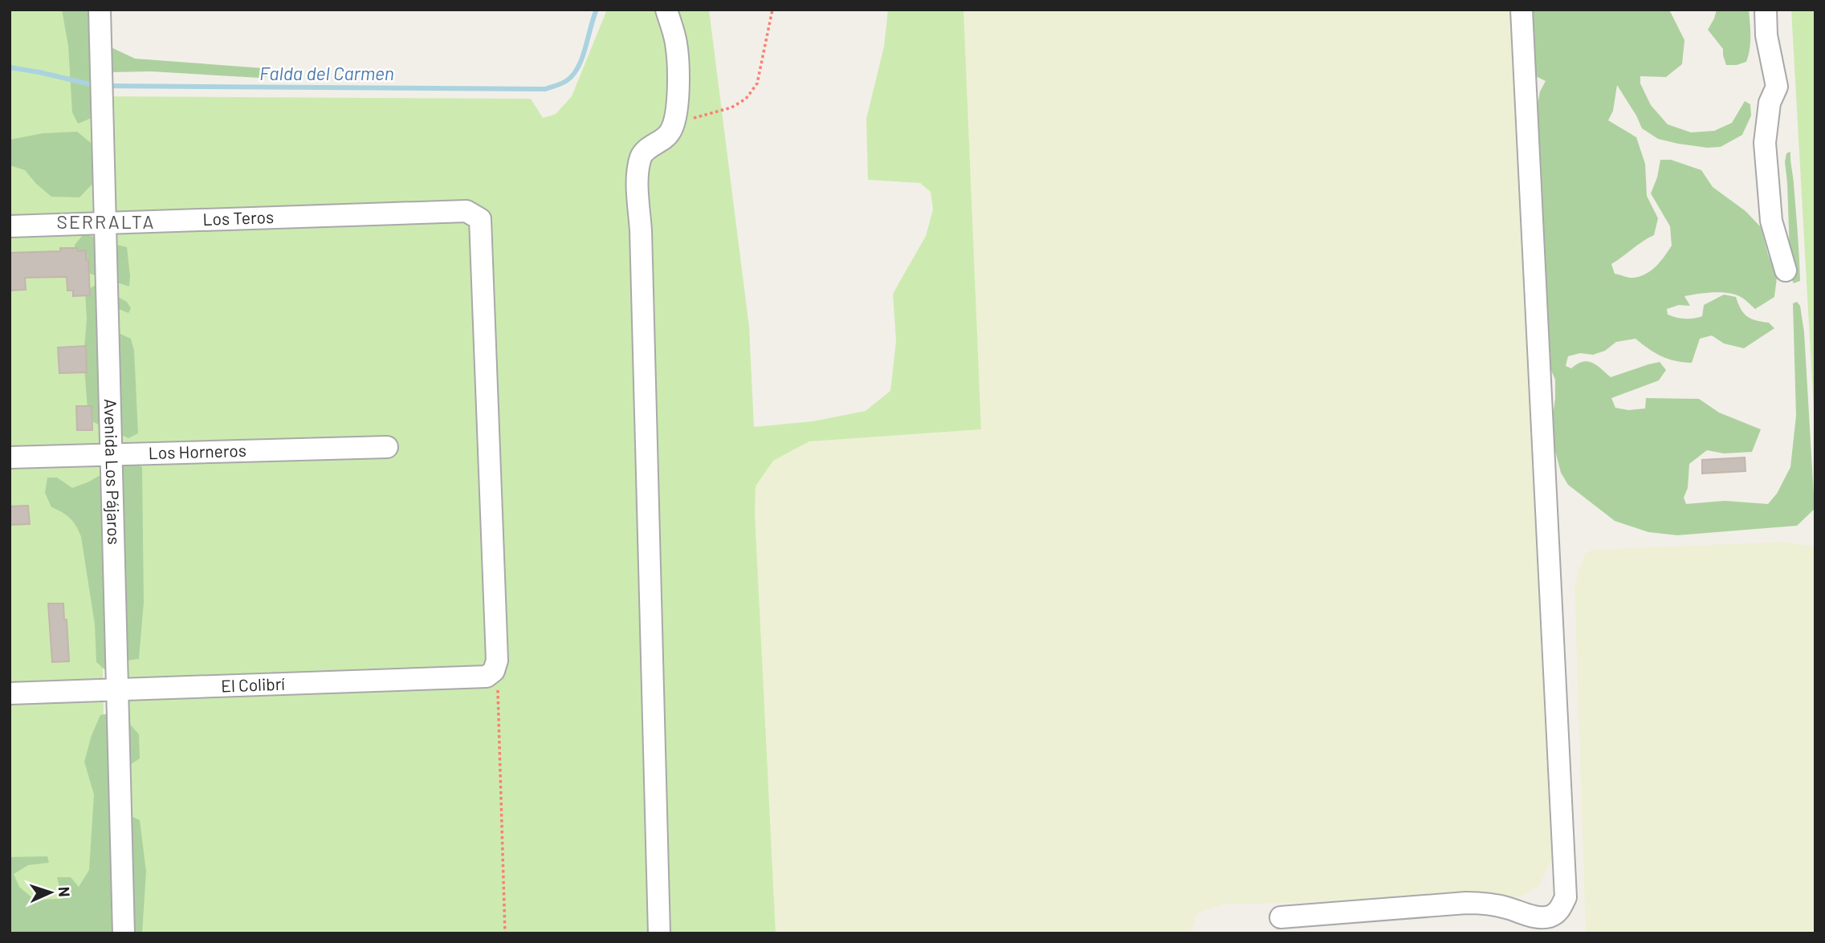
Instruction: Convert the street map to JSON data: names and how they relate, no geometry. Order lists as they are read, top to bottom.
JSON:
{
  "streets": {
    "street": [
      "Los Teros",
      "Los Horneros",
      "Avenida Los Pájaros",
      "El Colibrí"
    ]
  },
  "crossings": [
    ["Los Teros", "Avenida Los Pájaros"],
    ["Los Teros", "El Colibrí"],
    ["Los Horneros", "Avenida Los Pájaros"],
    ["Avenida Los Pájaros", "El Colibrí"]
  ],
  "districts": ["SERRALTA"],
  "water": ["Falda del Carmen"],
  "north": "right"
}
